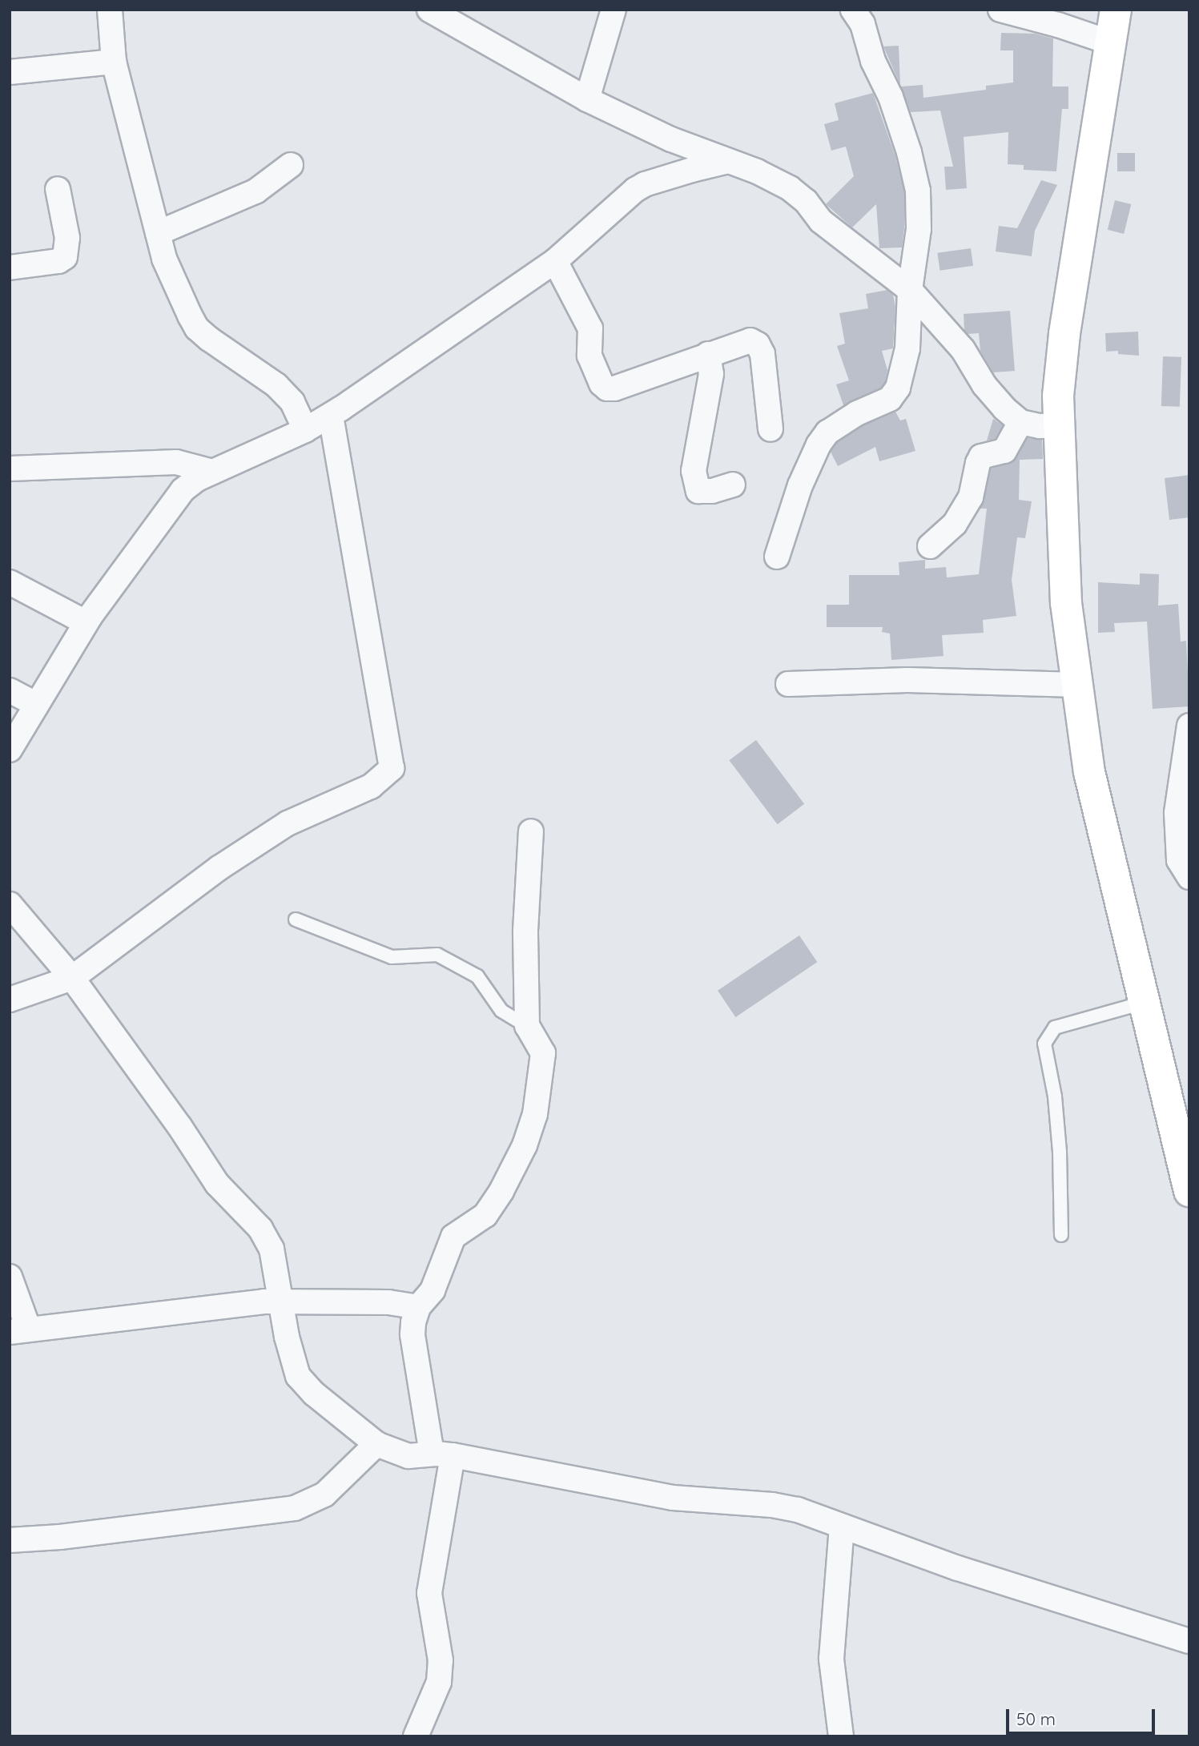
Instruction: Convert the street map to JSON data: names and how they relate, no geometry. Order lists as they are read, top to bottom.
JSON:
{
  "scale_bar": "50 m"
}
